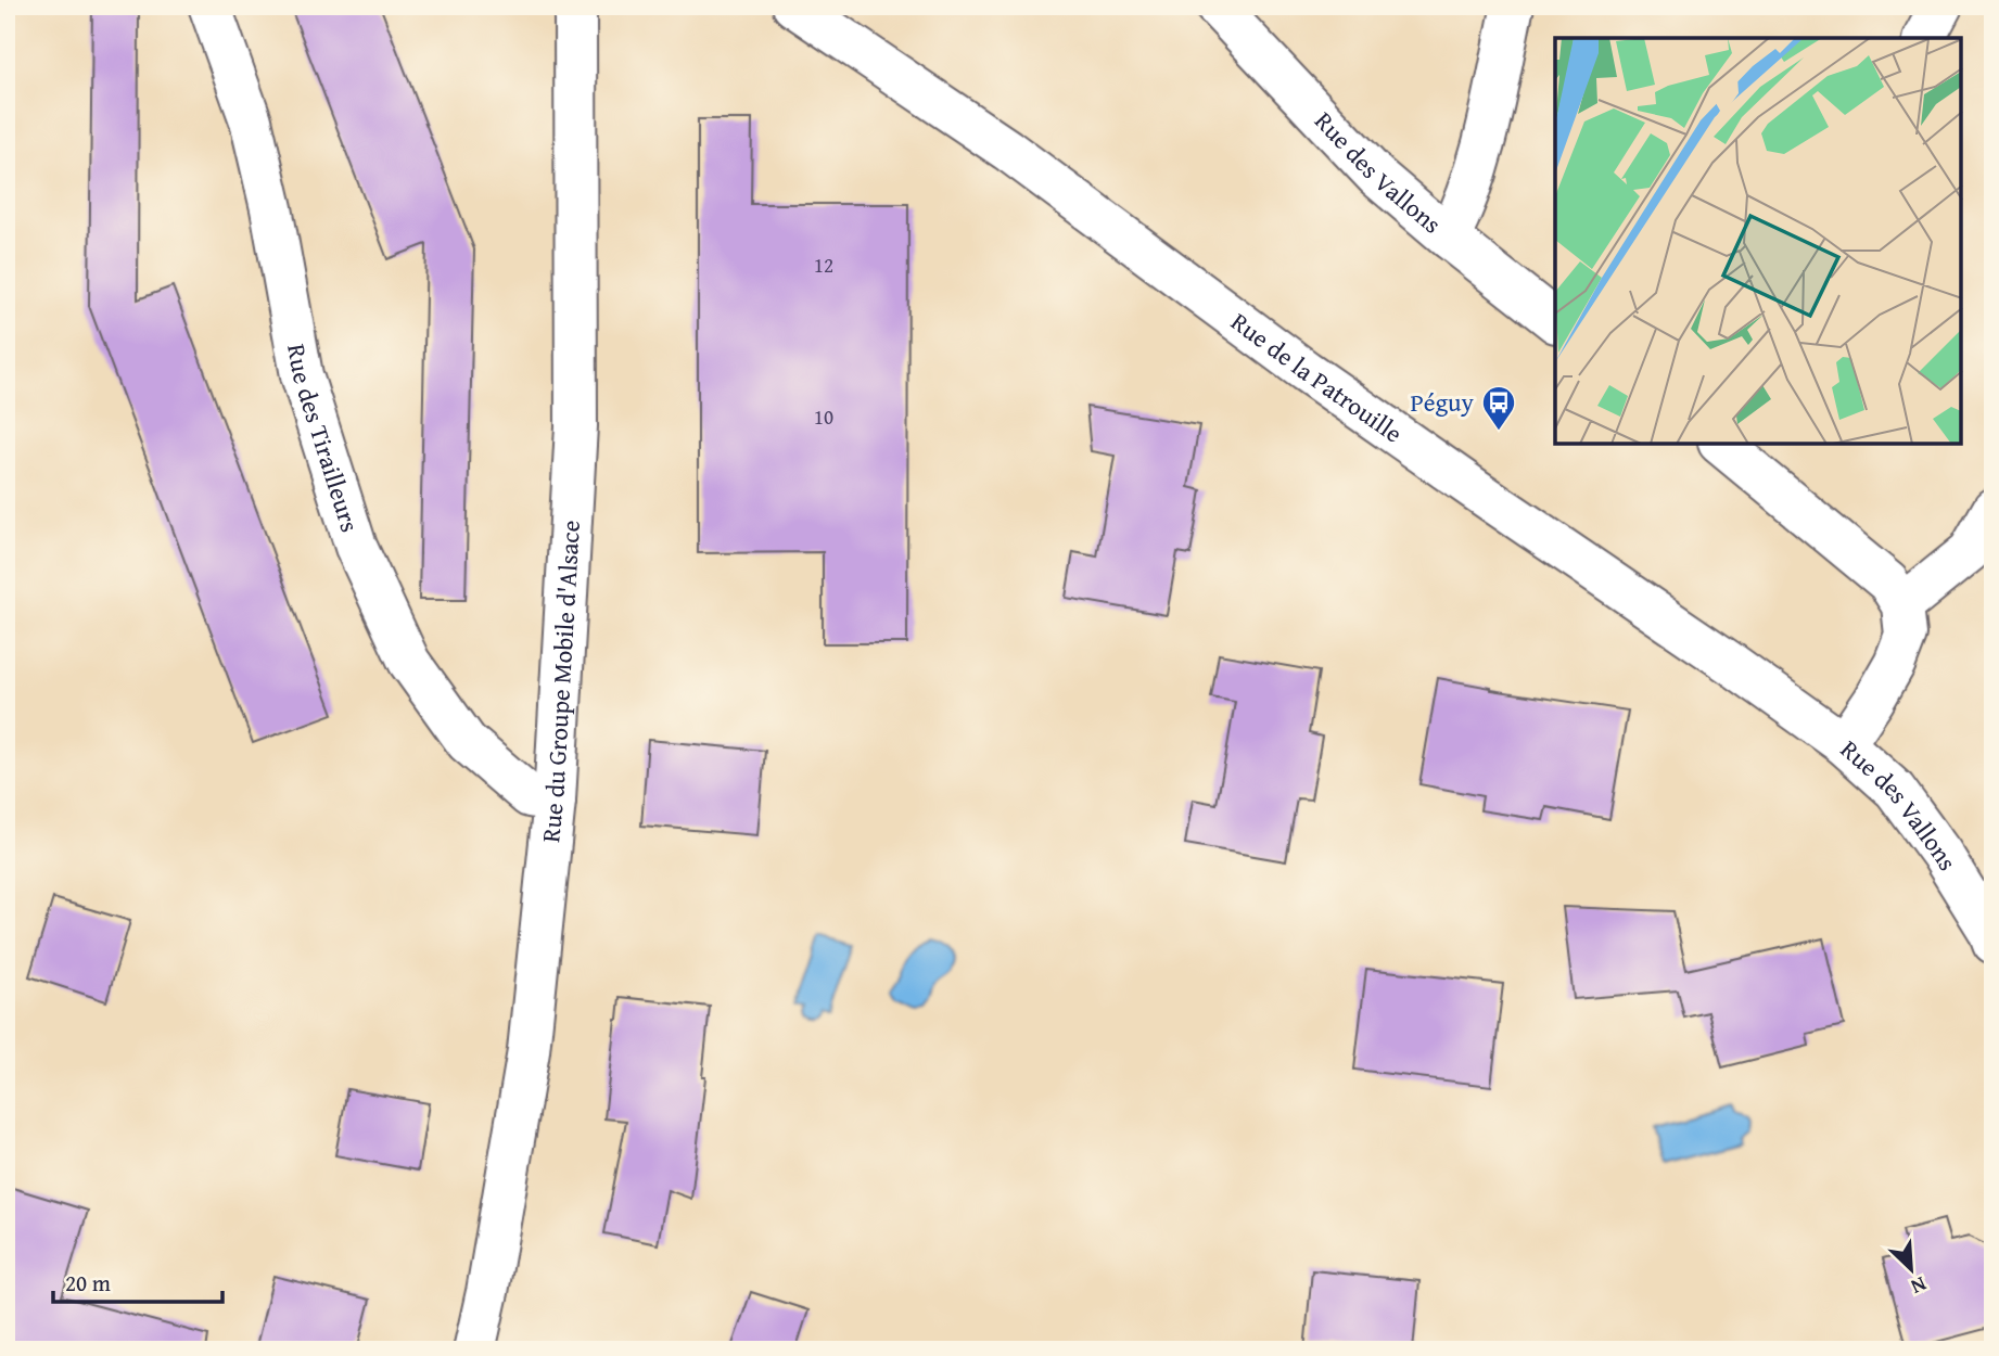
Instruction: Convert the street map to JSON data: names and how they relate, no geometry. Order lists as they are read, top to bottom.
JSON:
{
  "streets": {
    "street": [
      "Rue des Vallons",
      "Rue de la Patrouille",
      "Rue des Tirailleurs",
      "Rue du Groupe Mobile d'Alsace"
    ]
  },
  "crossings": [
    ["Rue des Vallons", "Rue de la Patrouille"],
    ["Rue des Tirailleurs", "Rue du Groupe Mobile d'Alsace"]
  ],
  "places": {
    "bus stop": ["Péguy"]
  },
  "house_numbers": ["12", "10"],
  "scale_bar": "20 m",
  "north": "bottom right"
}
